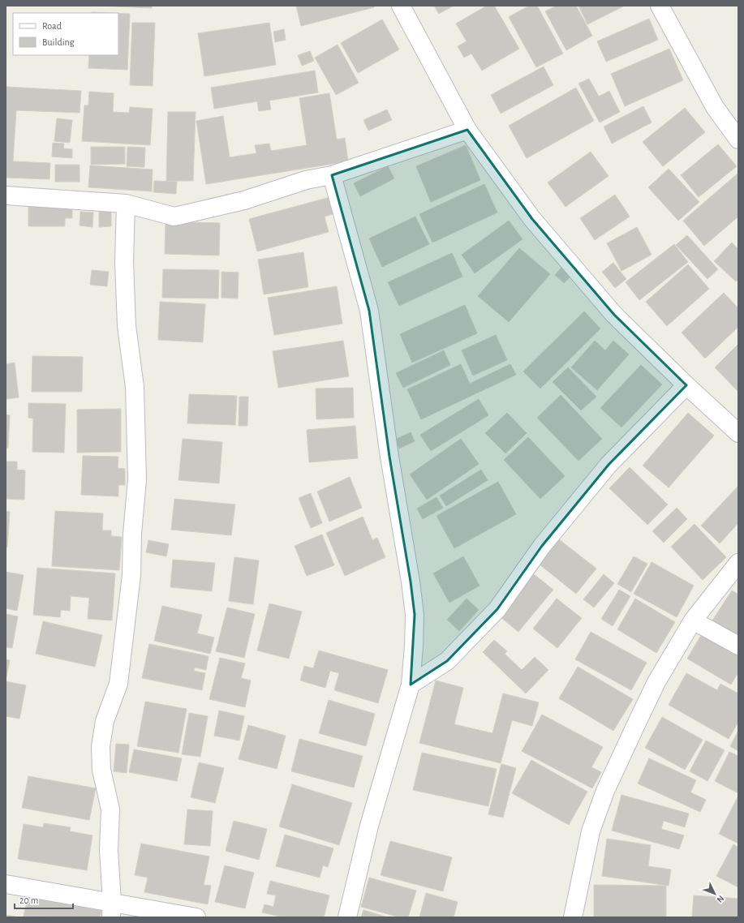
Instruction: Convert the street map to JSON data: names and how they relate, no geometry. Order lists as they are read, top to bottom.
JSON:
{
  "legend": ["Road", "Building"],
  "scale_bar": "20 m",
  "north": "bottom right"
}
